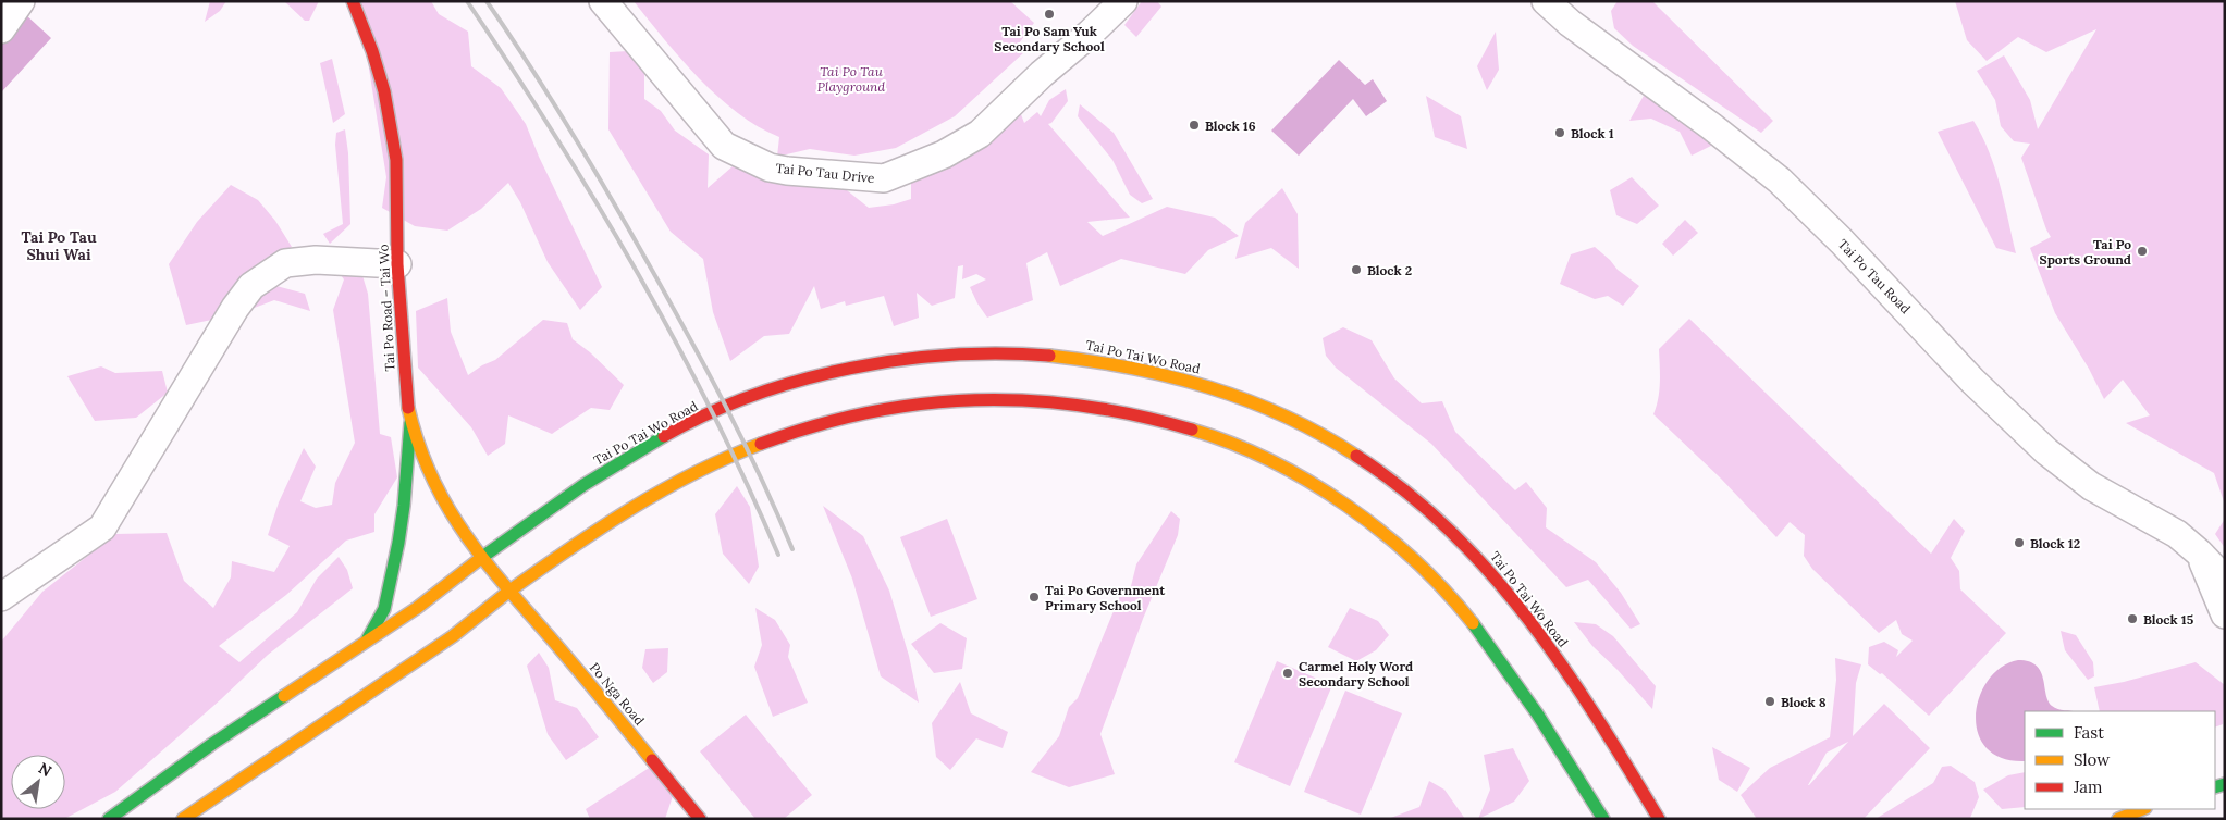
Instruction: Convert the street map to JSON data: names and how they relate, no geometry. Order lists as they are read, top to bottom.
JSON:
{
  "streets": {
    "main road": ["Tai Po Road – Tai Wo", "Tai Po Tai Wo Road", "Po Nga Road"],
    "street": ["Tai Po Tau Drive", "Tai Po Tau Road"]
  },
  "crossings": [
    ["Tai Po Road – Tai Wo", "Tai Po Tai Wo Road"],
    ["Tai Po Road – Tai Wo", "Po Nga Road"]
  ],
  "districts": ["Tai Po Tau Shui Wai"],
  "parks": ["Tai Po Tau Playground"],
  "places": [
    "Tai Po Sam Yuk Secondary School",
    "Block 16",
    "Block 1",
    "Tai Po Sports Ground",
    "Block 2",
    "Block 12",
    "Tai Po Government Primary School",
    "Block 15",
    "Carmel Holy Word Secondary School",
    "Block 8"
  ],
  "legend": ["Fast", "Slow", "Jam"],
  "north": "top right"
}
